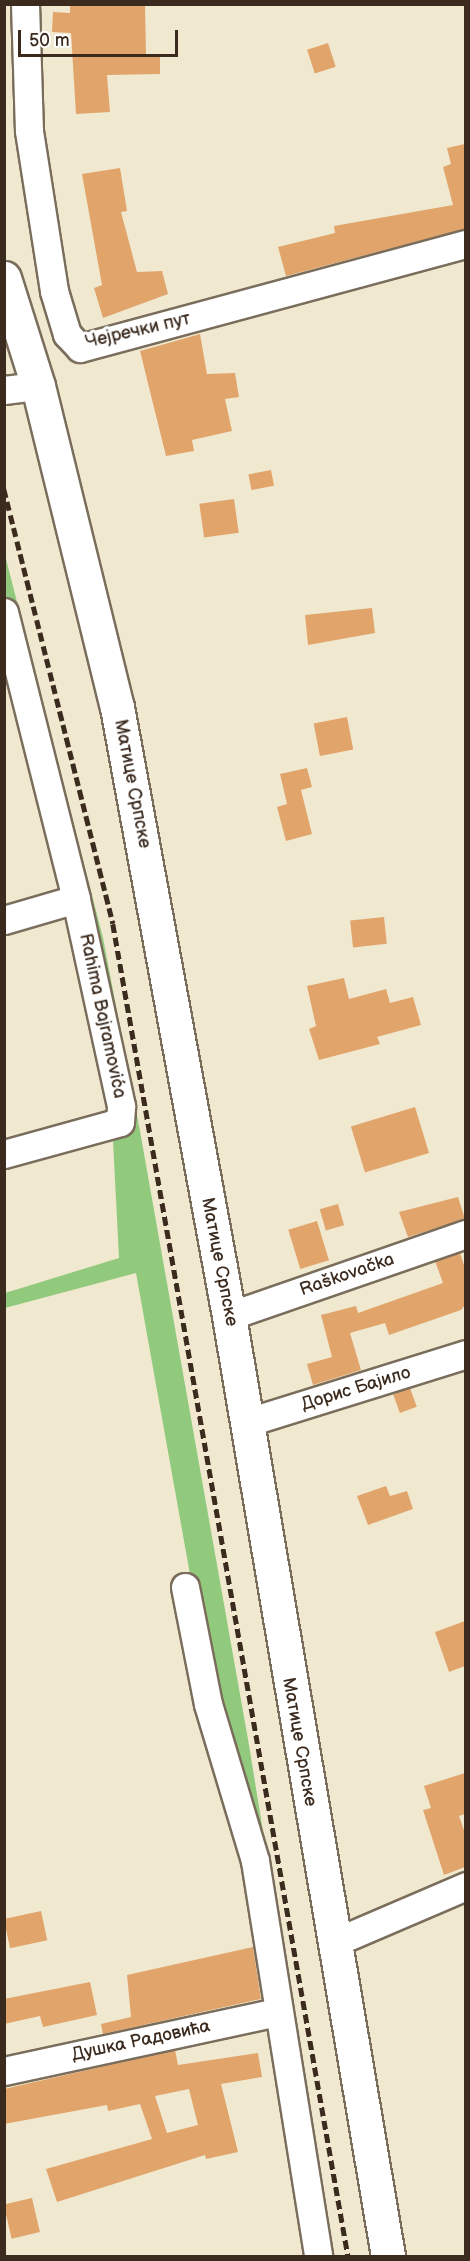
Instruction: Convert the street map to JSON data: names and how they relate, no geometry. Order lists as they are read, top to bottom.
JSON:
{
  "streets": {
    "main road": ["Матице Српске"],
    "street": [
      "Чејречки пут",
      "Rahima Bajramovića",
      "Raškovačka",
      "Дорис Бајило",
      "Душка Радовића"
    ]
  },
  "crossings": [
    ["Матице Српске", "Raškovačka"],
    ["Матице Српске", "Дорис Бајило"]
  ],
  "scale_bar": "50 m"
}
